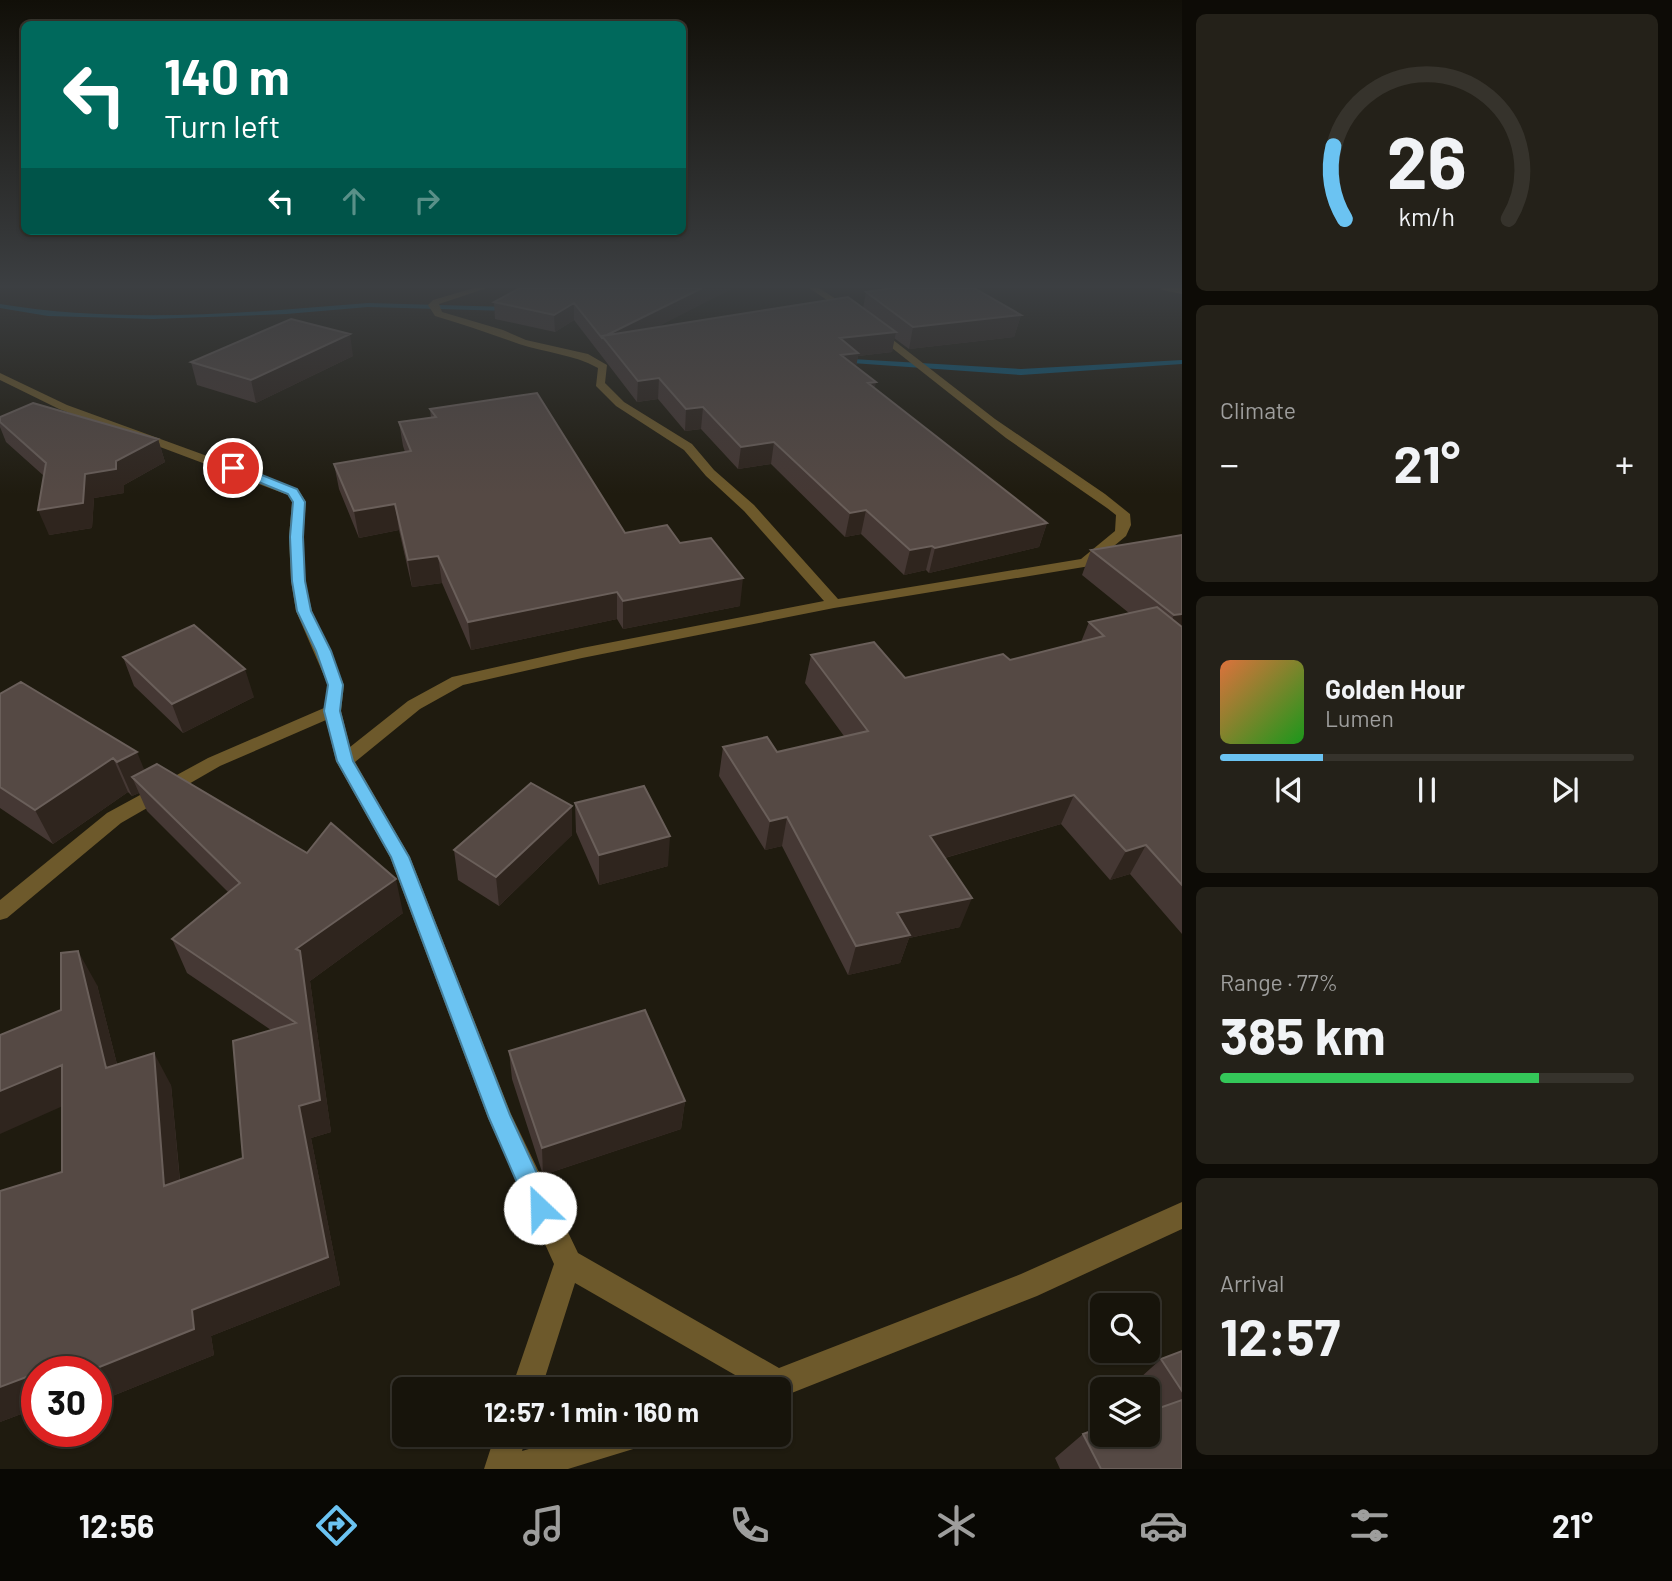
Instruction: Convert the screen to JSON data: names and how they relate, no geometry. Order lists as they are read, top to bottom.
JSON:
{
  "page": {
    "turn": ["140 m", "Turn left"],
    "tile": [
      "Climate",
      ["Range · 77%", "385 km"],
      ["Arrival", "12:57"]
    ],
    "heat": ["−", "21°", "+"],
    "song": ["Golden Hour", "Lumen"],
    "limit": "30",
    "trip": "12:57 · 1 min · 160 m",
    "tabs": ["12:56", "21°"],
    "gauge": ["26", "km/h"]
  }
}
